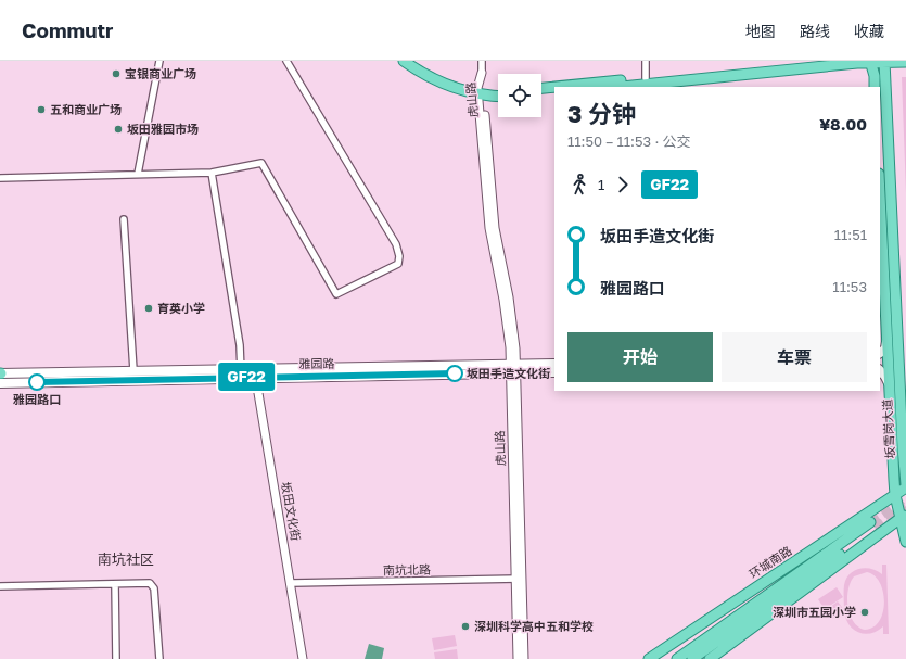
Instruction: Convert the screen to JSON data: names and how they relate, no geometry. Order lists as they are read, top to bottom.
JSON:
{
  "streets": {
    "main road": ["雅园路", "坂雪岗大道", "环城南路"],
    "street": ["虎山路", "坂田文化街", "南坑北路"]
  },
  "crossings": [
    ["虎山路", "雅园路"],
    ["虎山路", "南坑北路"],
    ["雅园路", "坂田文化街"],
    ["坂雪岗大道", "环城南路"],
    ["坂田文化街", "南坑北路"]
  ],
  "districts": ["南坑社区"],
  "places": [
    "宝银商业广场",
    "五和商业广场",
    "坂田雅园市场",
    "育英小学",
    "坂田手造文化街",
    "雅园路口",
    "深圳市五园小学",
    "深圳科学高中五和学校"
  ],
  "lines": ["bus line GF22"],
  "page": {
    "header": "Commutr",
    "nav": ["地图", "路线", "收藏"],
    "on_map": "GF22",
    "heading": ["3 分钟", "11:50 – 11:53 · 公交", "¥8.00"],
    "legs": ["1", "GF22"],
    "list": [
      {
        "name": "坂田手造文化街",
        "value": "11:51"
      },
      {
        "name": "雅园路口",
        "value": "11:53"
      }
    ],
    "buttons": ["开始", "车票"]
  }
}
